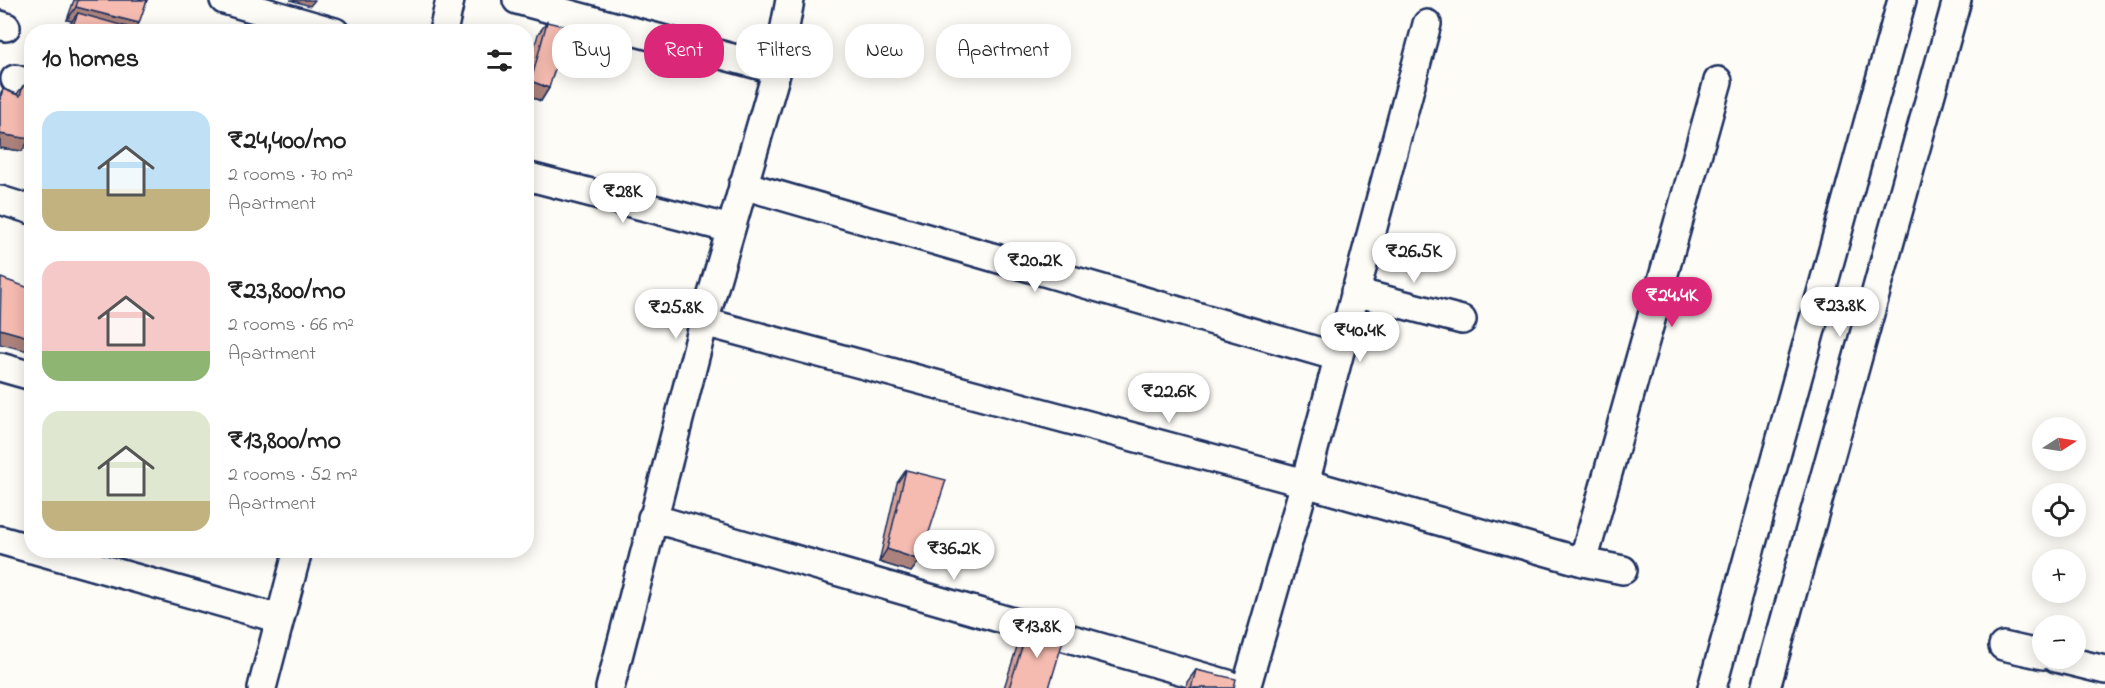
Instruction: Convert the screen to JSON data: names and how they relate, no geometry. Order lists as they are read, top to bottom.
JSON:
{
  "north": "right",
  "page": {
    "chip": [
      "Buy",
      "Rent",
      "Filters",
      "New",
      "Apartment"
    ],
    "heading": "10 homes",
    "list": [
      {
        "name": "₹24,400/mo",
        "note": "2 rooms · 70 m² · Apartment"
      },
      {
        "name": "₹23,800/mo",
        "note": "2 rooms · 66 m² · Apartment"
      },
      {
        "name": "₹13,800/mo",
        "note": "2 rooms · 52 m² · Apartment"
      }
    ],
    "price": [
      "₹28K",
      "₹26.5K",
      "₹20.2K",
      "₹24.4K",
      "₹23.8K",
      "₹25.8K",
      "₹40.4K",
      "₹22.6K",
      "₹36.2K",
      "₹13.8K"
    ],
    "map_buttons": ["+", "−"]
  }
}
